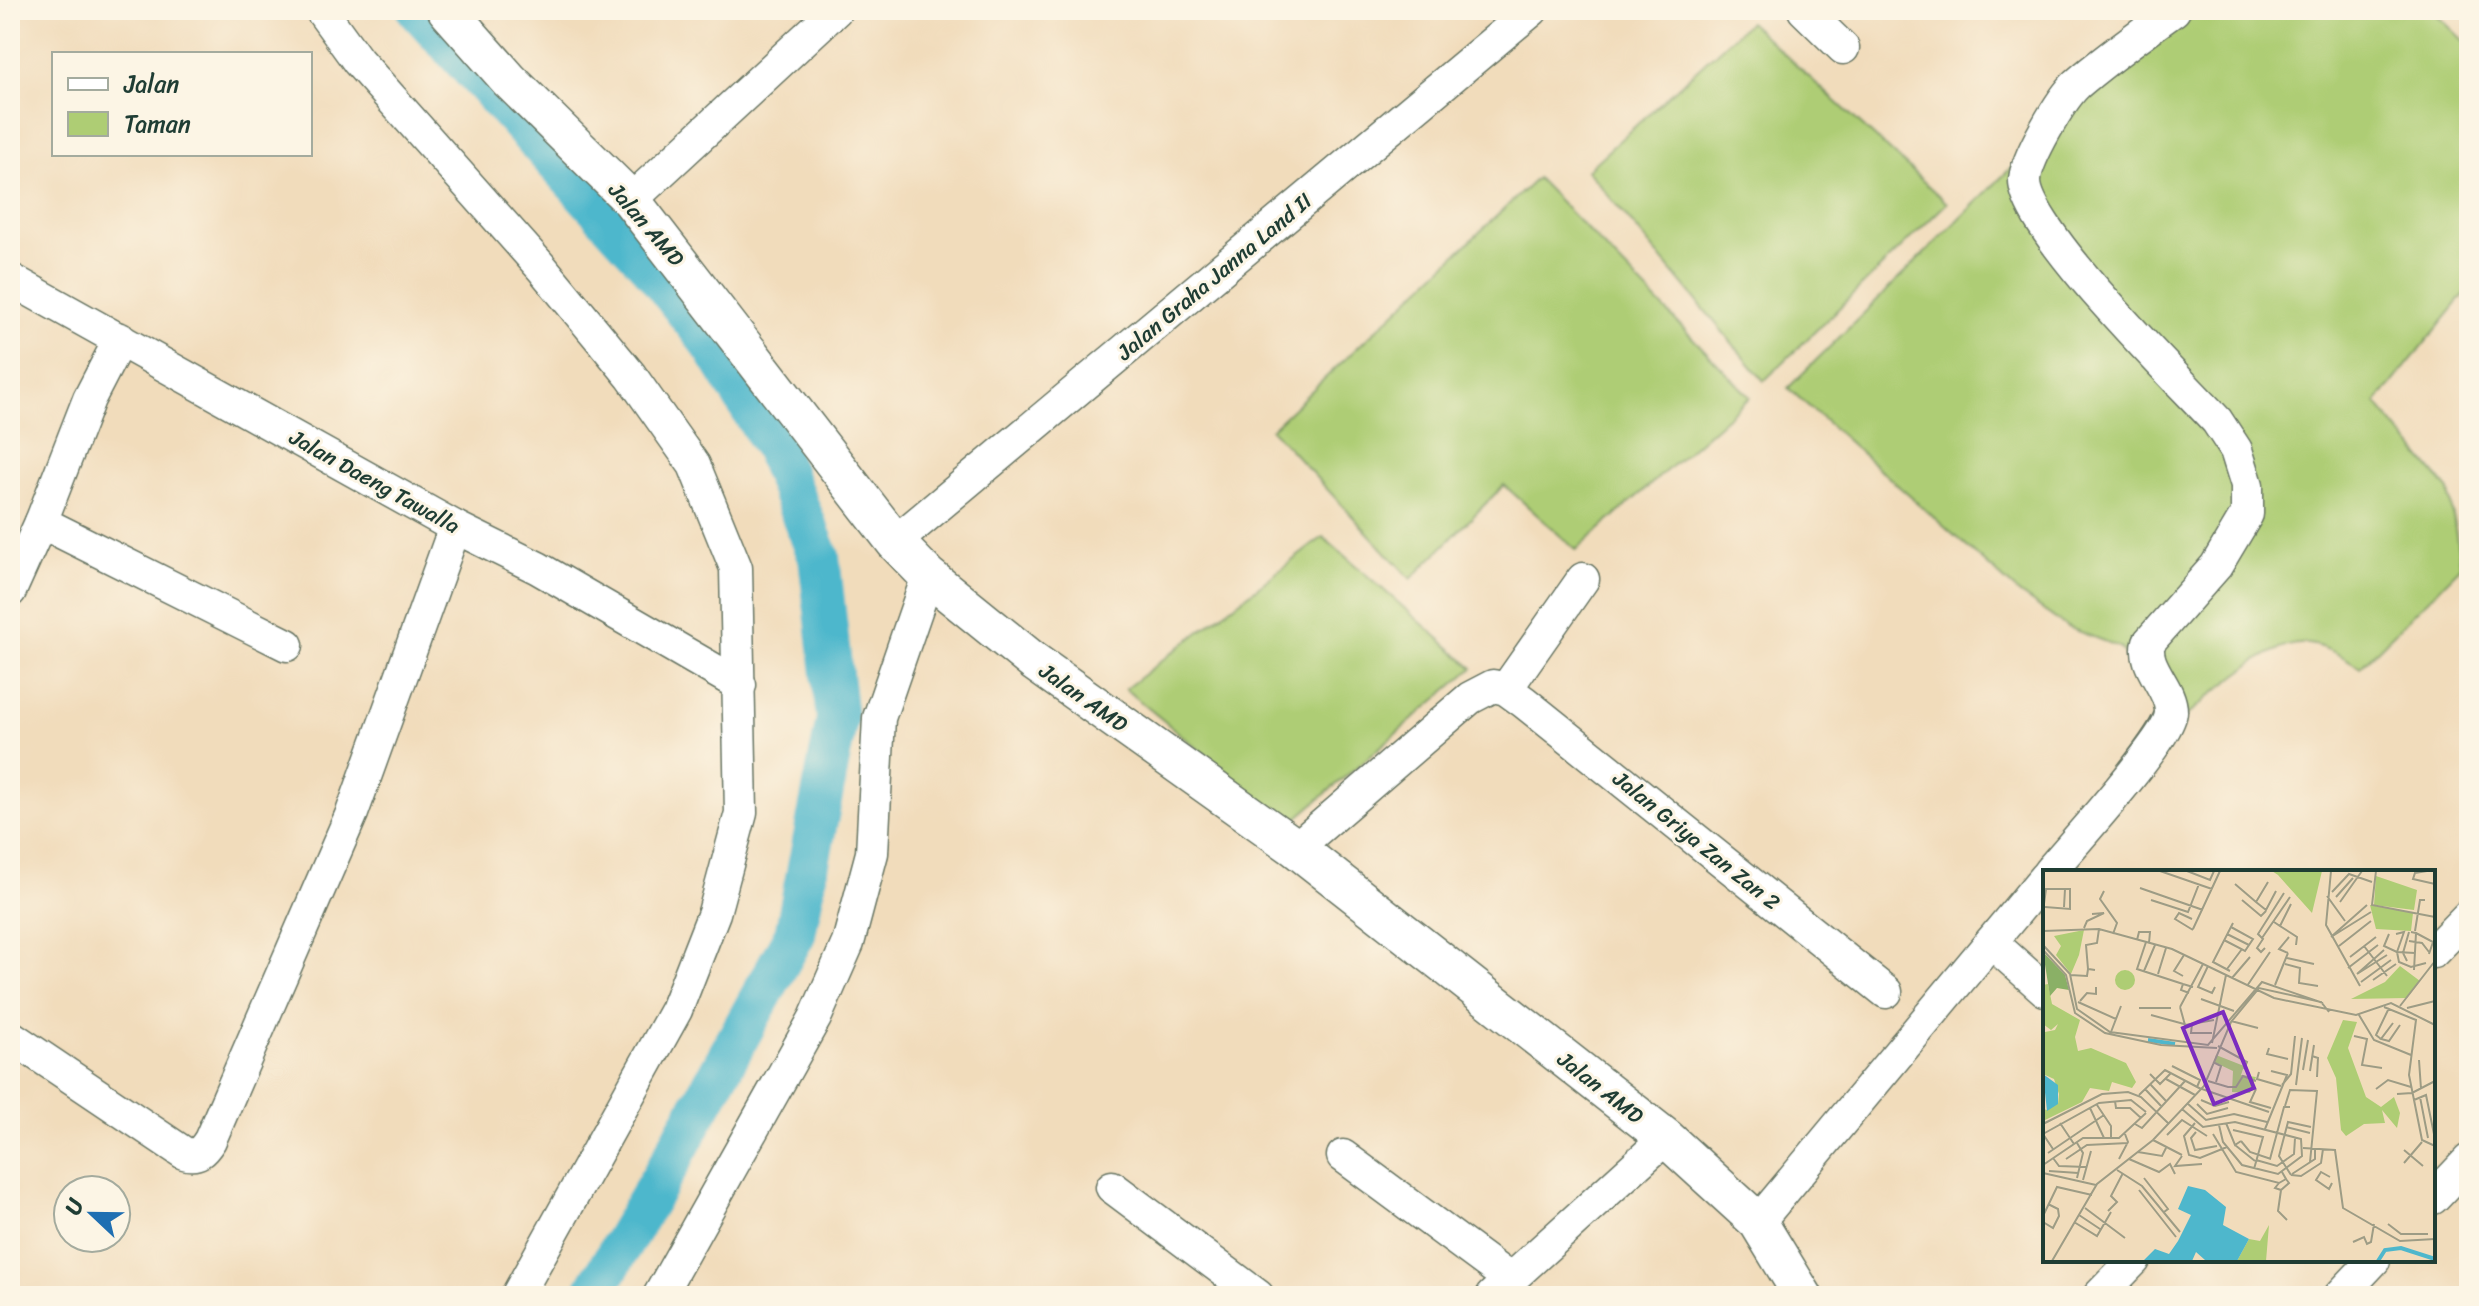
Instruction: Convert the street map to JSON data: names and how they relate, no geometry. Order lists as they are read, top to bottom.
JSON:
{
  "streets": {
    "street": [
      "Jalan AMD",
      "Jalan Graha Janna Land II",
      "Jalan Daeng Tawalla",
      "Jalan Griya Zan Zan 2"
    ]
  },
  "crossings": [
    ["Jalan AMD", "Jalan Graha Janna Land II"]
  ],
  "legend": ["Jalan", "Taman"],
  "north": "left"
}
